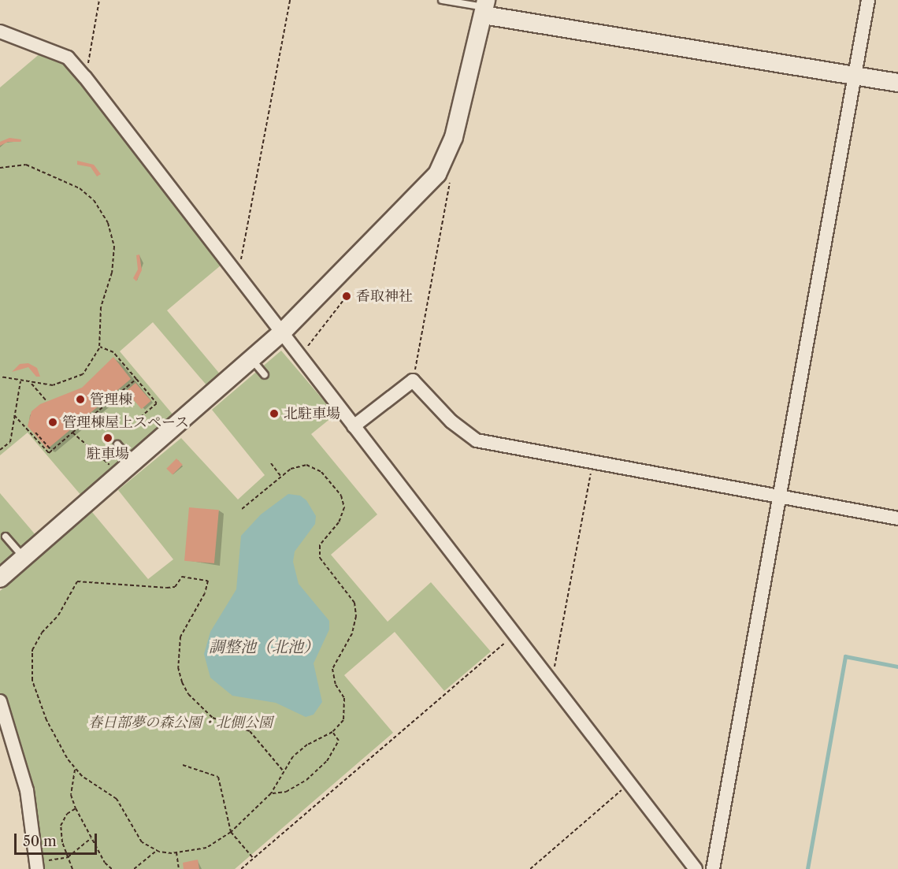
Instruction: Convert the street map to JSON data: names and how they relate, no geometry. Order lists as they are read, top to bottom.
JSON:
{
  "water": ["調整池（北池）"],
  "parks": ["春日部夢の森公園・北側公園"],
  "places": [
    "香取神社",
    "管理棟",
    "北駐車場",
    "管理棟屋上スペース",
    "駐車場"
  ],
  "scale_bar": "50 m"
}
